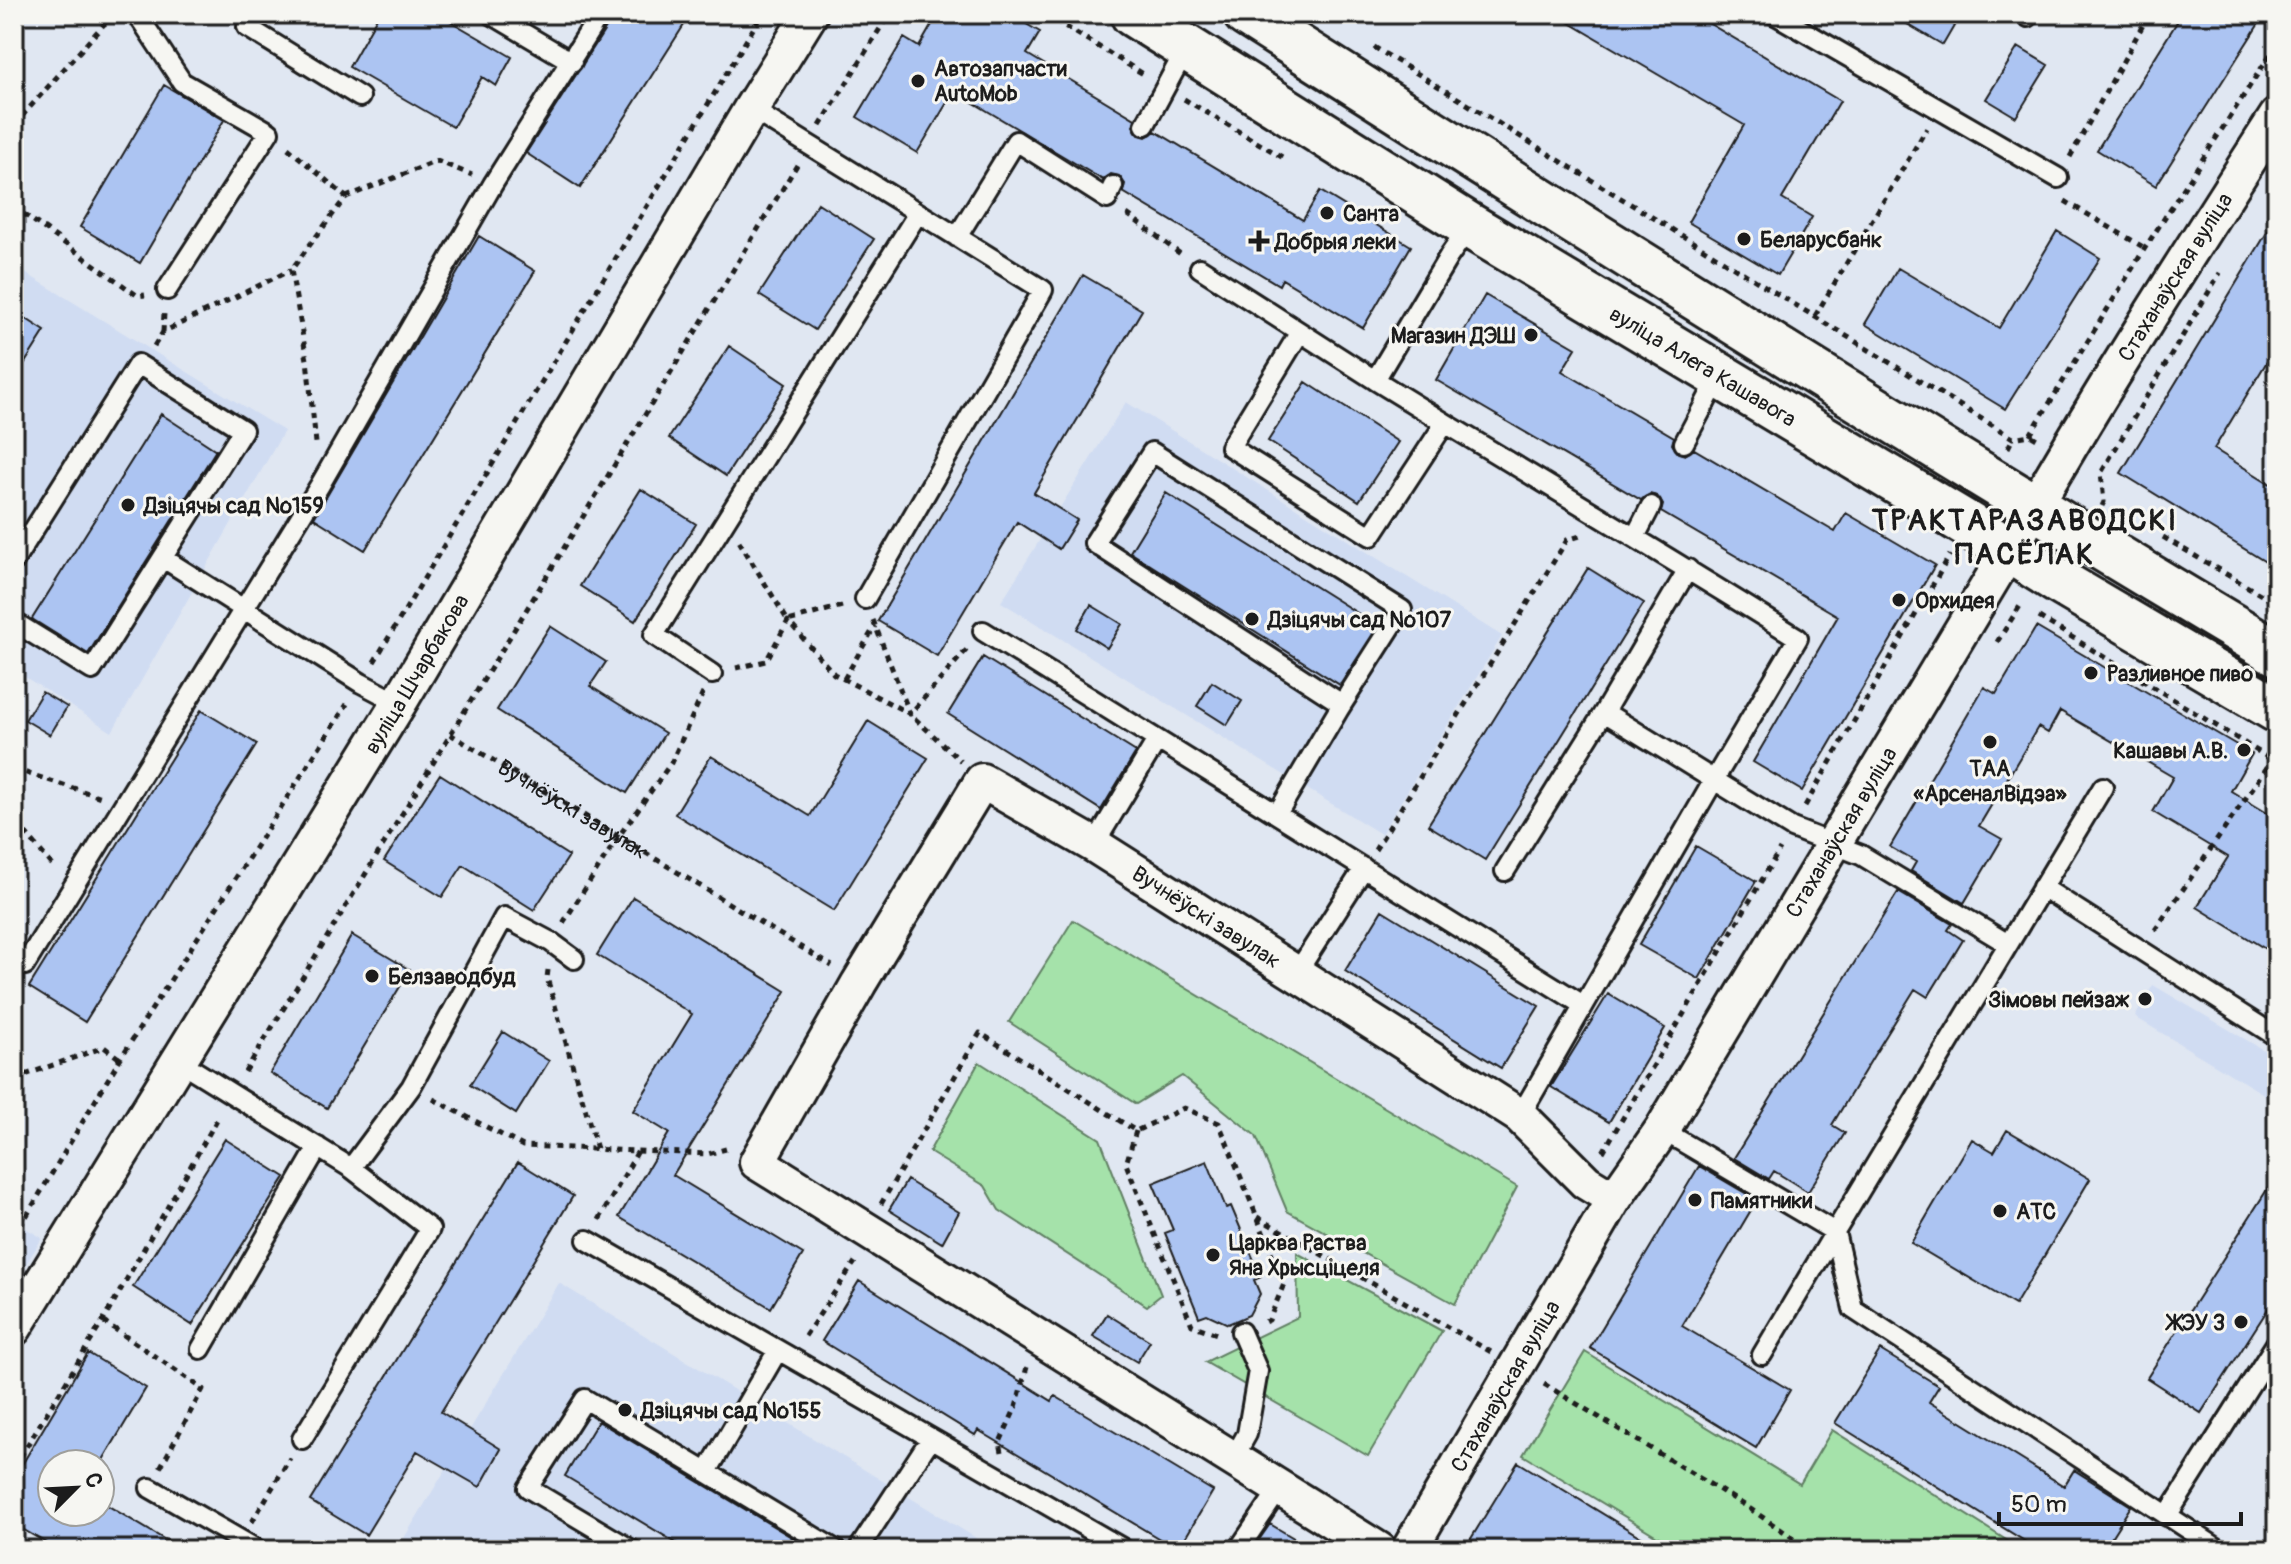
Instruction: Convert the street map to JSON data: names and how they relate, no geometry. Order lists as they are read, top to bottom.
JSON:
{
  "streets": {
    "main road": ["вуліца Алега Кашавога"],
    "street": ["Стаханаўская вуліца", "вуліца Шчарбакова", "Вучнёўскі завулак"]
  },
  "crossings": [
    ["Стаханаўская вуліца", "вуліца Алега Кашавога"],
    ["Стаханаўская вуліца", "Вучнёўскі завулак"]
  ],
  "districts": ["ТРАКТАРАЗАВОДСКІ ПАСЁЛАК"],
  "places": {
    "other": [
      "Автозапчасти AutoMob",
      "Санта",
      "Беларусбанк",
      "Магазин ДЭШ",
      "Дзіцячы сад №159",
      "Орхидея",
      "Дзіцячы сад №107",
      "Разливное пиво",
      "ТАА «АрсеналВідэа»",
      "Кашавы А.В.",
      "Белзаводбуд",
      "Зімовы пейзаж",
      "Памятники",
      "АТС",
      "Царква Раства Яна Хрысціцеля",
      "ЖЭУ 3",
      "Дзіцячы сад №155"
    ],
    "health": ["Добрыя леки"]
  },
  "scale_bar": "50 m",
  "north": "top right"
}
